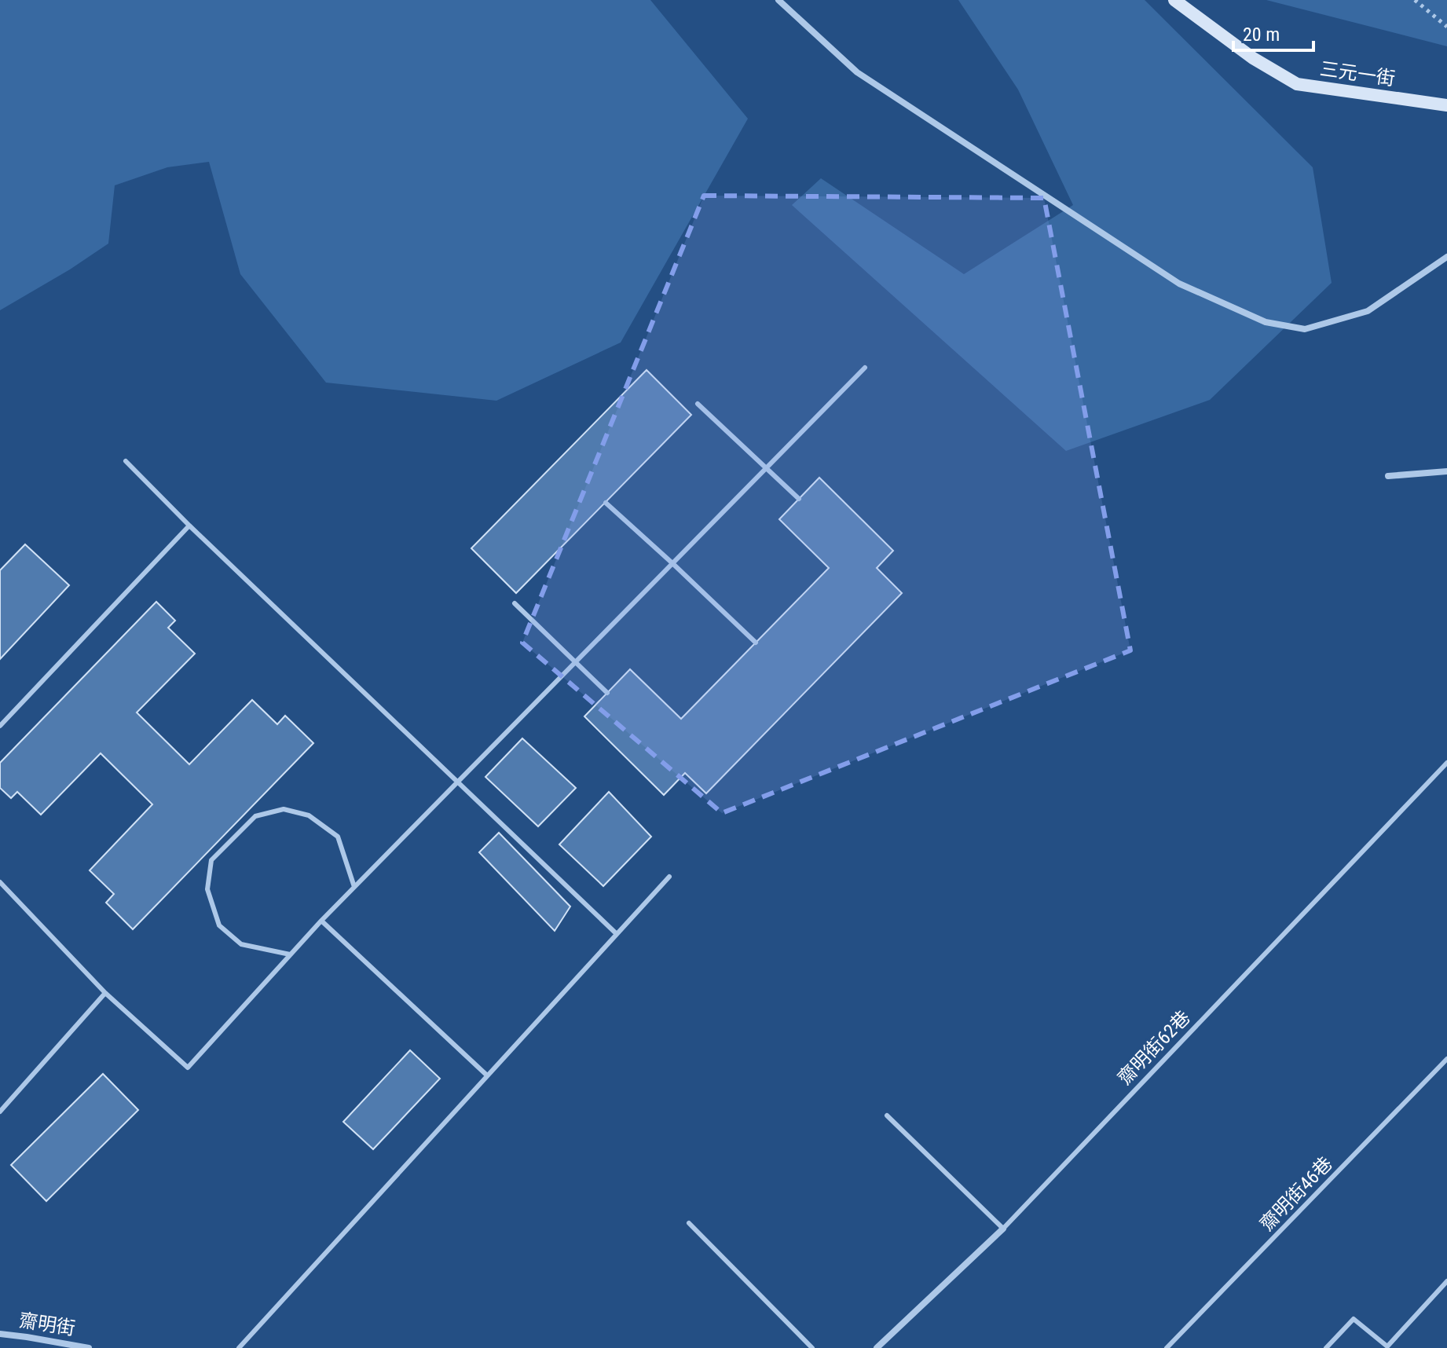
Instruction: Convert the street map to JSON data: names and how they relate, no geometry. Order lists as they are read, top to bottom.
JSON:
{
  "streets": {
    "street": ["三元一街", "齋明街62巷", "齋明街"],
    "lane": ["齋明街46巷"]
  },
  "scale_bar": "20 m"
}
